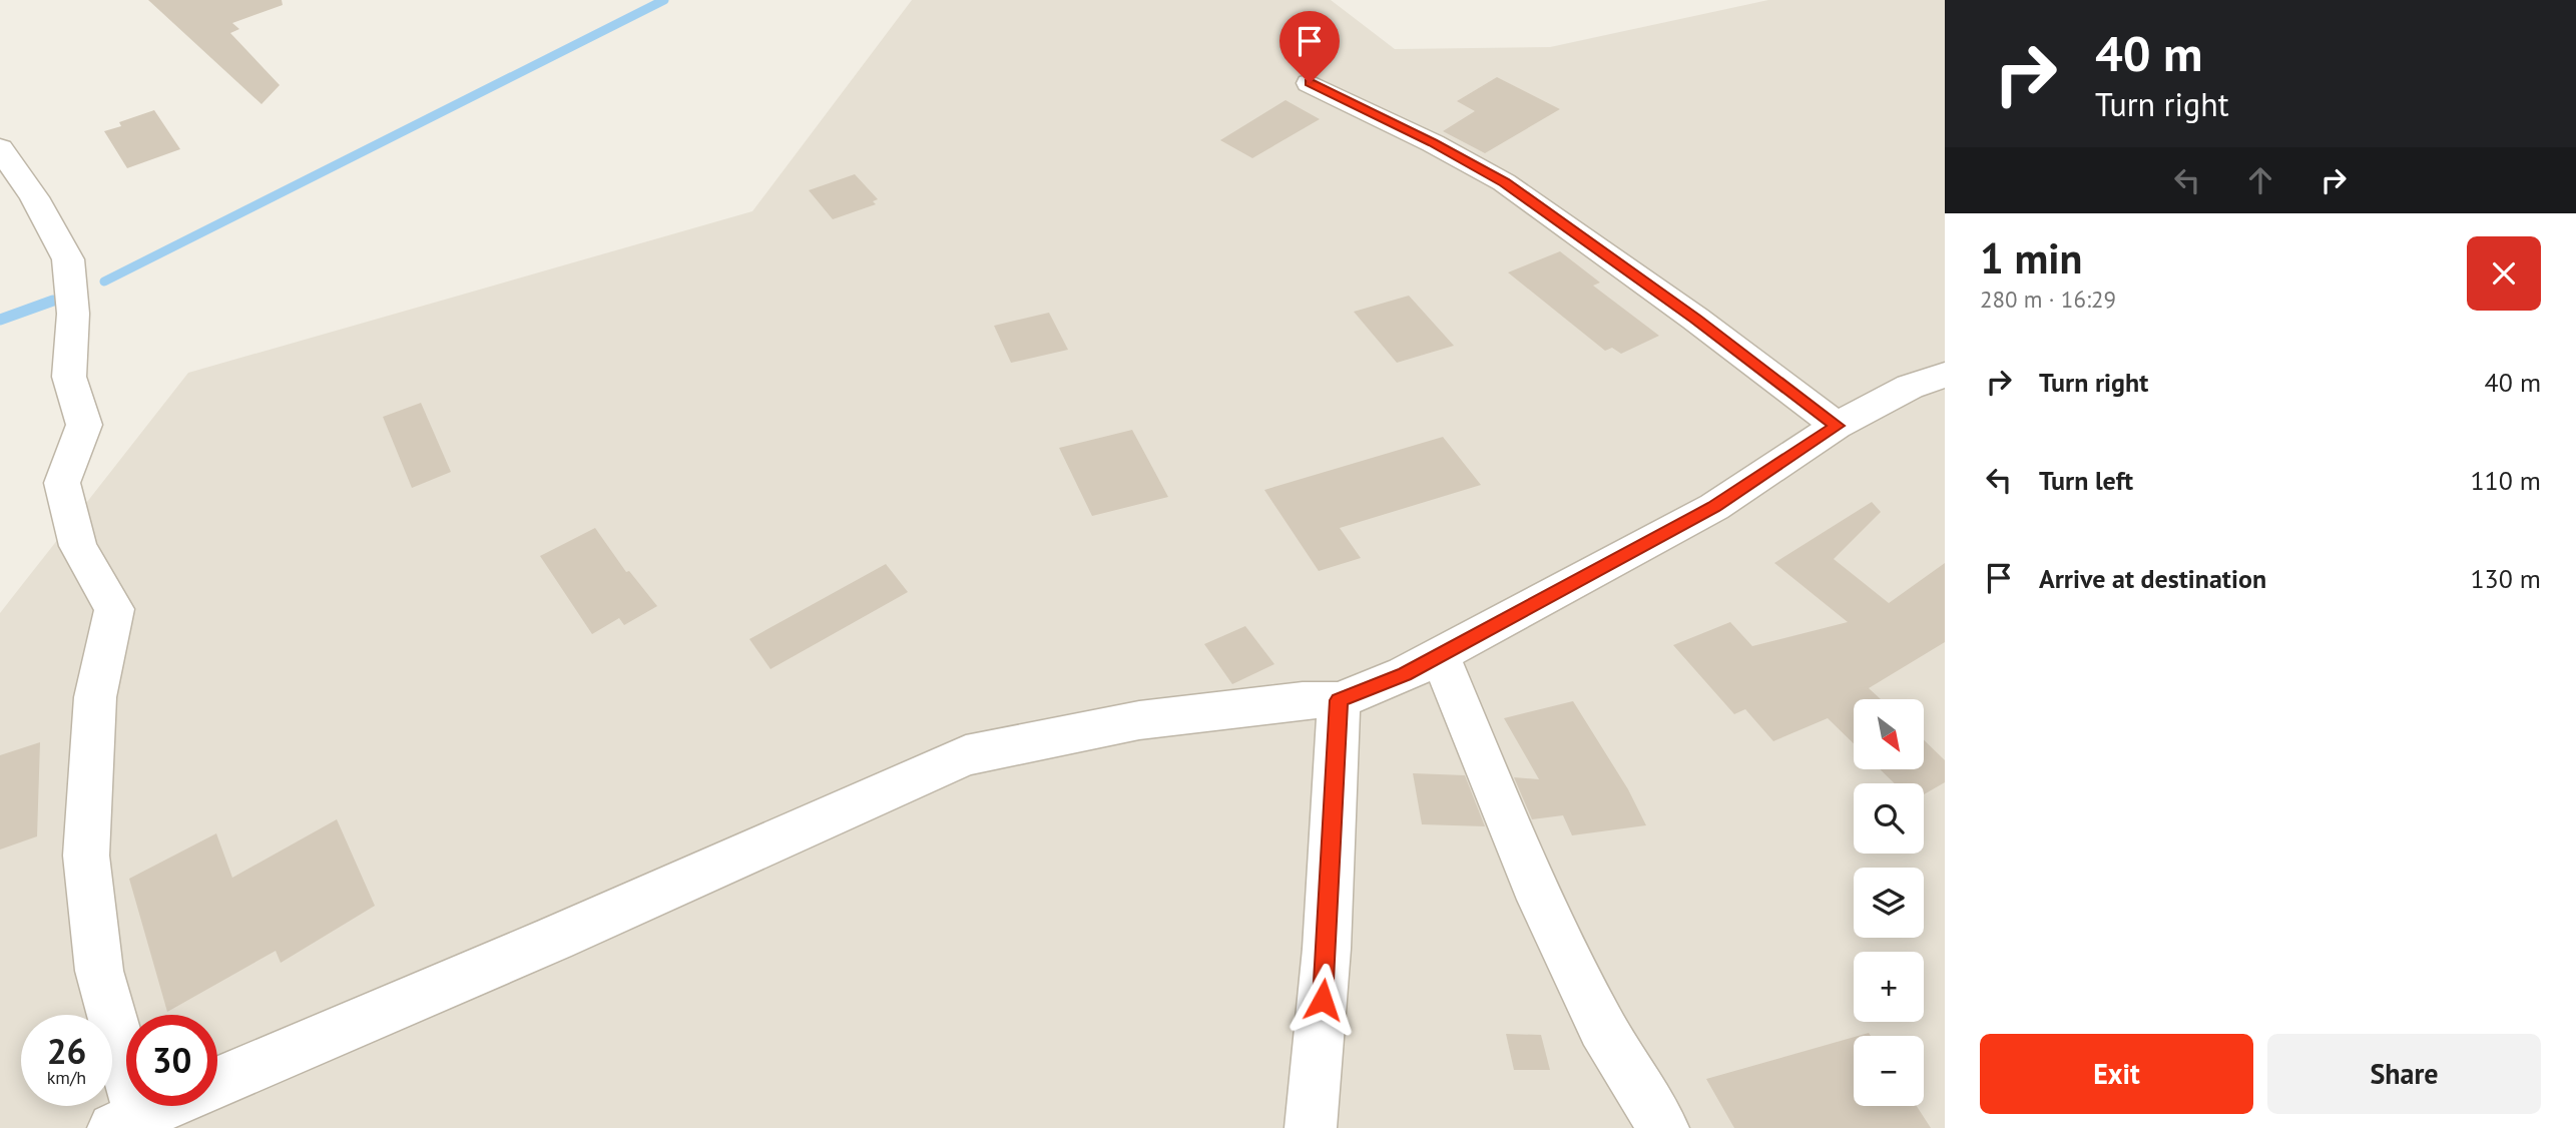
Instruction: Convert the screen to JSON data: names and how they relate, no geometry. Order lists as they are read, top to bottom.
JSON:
{
  "north": "bottom right",
  "page": {
    "turn": ["40 m", "Turn right"],
    "heading": ["1 min", "280 m · 16:29"],
    "list": [
      {
        "name": "Turn right",
        "value": "40 m"
      },
      {
        "name": "Turn left",
        "value": "110 m"
      },
      {
        "name": "Arrive at destination",
        "value": "130 m"
      }
    ],
    "map_buttons": ["+", "−"],
    "speed": "26 km/h",
    "limit": "30",
    "buttons": ["Exit", "Share"]
  }
}
